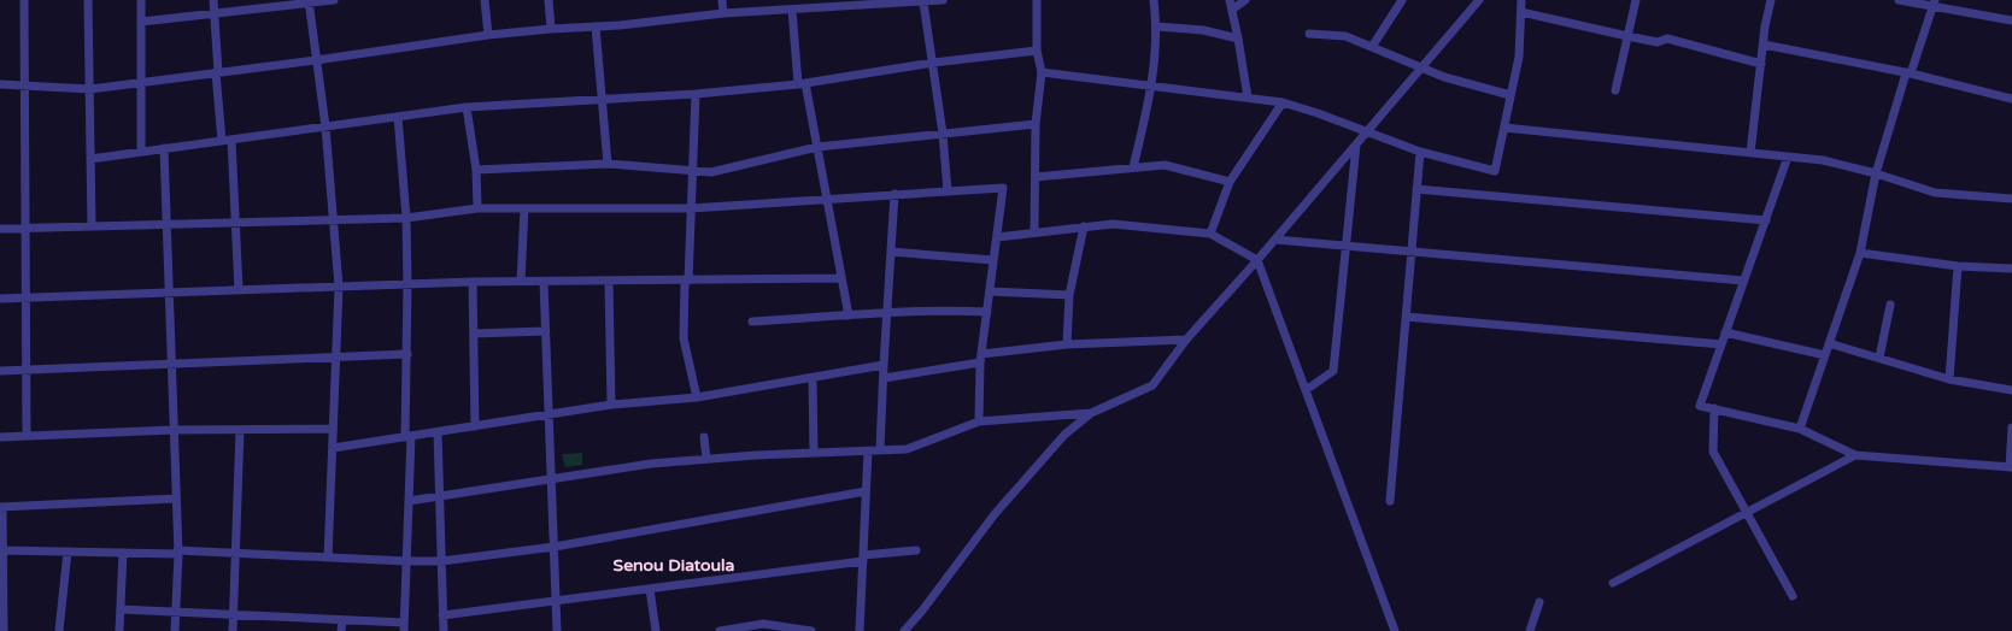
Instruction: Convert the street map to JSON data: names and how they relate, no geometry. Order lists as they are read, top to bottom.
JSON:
{
  "districts": ["Senou Diatoula"]
}
